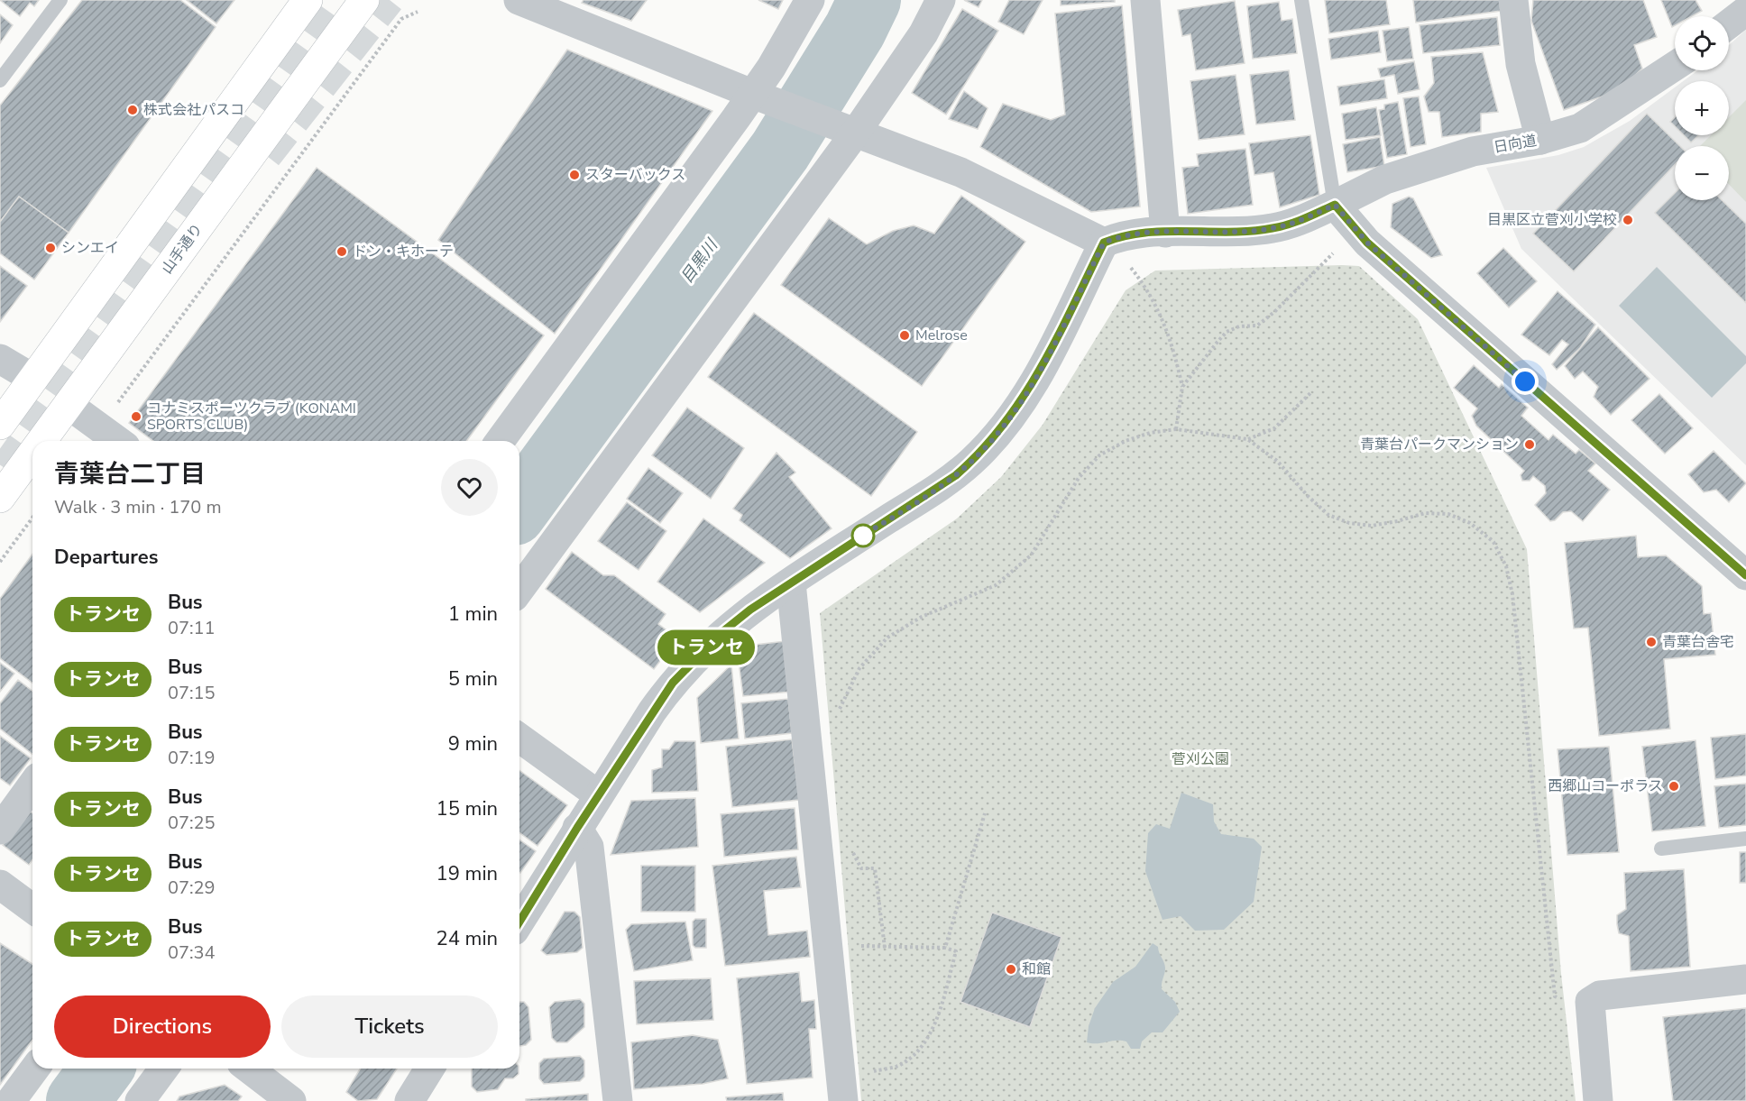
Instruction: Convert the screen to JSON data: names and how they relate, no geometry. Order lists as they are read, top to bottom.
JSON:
{
  "streets": {
    "main road": ["山手通り"],
    "street": ["日向道"]
  },
  "water": ["目黒川"],
  "parks": ["菅刈公園"],
  "places": [
    "株式会社パスコ",
    "スターバックス",
    "目黒区立菅刈小学校",
    "シンエイ",
    "ドン・キホーテ",
    "Melrose",
    "コナミスポーツクラブ (KONAMI SPORTS CLUB)",
    "青葉台パークマンション",
    "青葉台舎宅",
    "西郷山コーポラス",
    "和館"
  ],
  "lines": ["bus line トランセ"],
  "page": {
    "on_map": "トランセ",
    "map_buttons": ["+", "−"],
    "heading": [
      ["青葉台二丁目", "Walk · 3 min · 170 m"],
      "Departures"
    ],
    "list": [
      {
        "mark": "トランセ",
        "name": "Bus",
        "note": "07:11",
        "value": "1 min"
      },
      {
        "mark": "トランセ",
        "name": "Bus",
        "note": "07:15",
        "value": "5 min"
      },
      {
        "mark": "トランセ",
        "name": "Bus",
        "note": "07:19",
        "value": "9 min"
      },
      {
        "mark": "トランセ",
        "name": "Bus",
        "note": "07:25",
        "value": "15 min"
      },
      {
        "mark": "トランセ",
        "name": "Bus",
        "note": "07:29",
        "value": "19 min"
      },
      {
        "mark": "トランセ",
        "name": "Bus",
        "note": "07:34",
        "value": "24 min"
      }
    ],
    "buttons": ["Directions", "Tickets"]
  }
}
